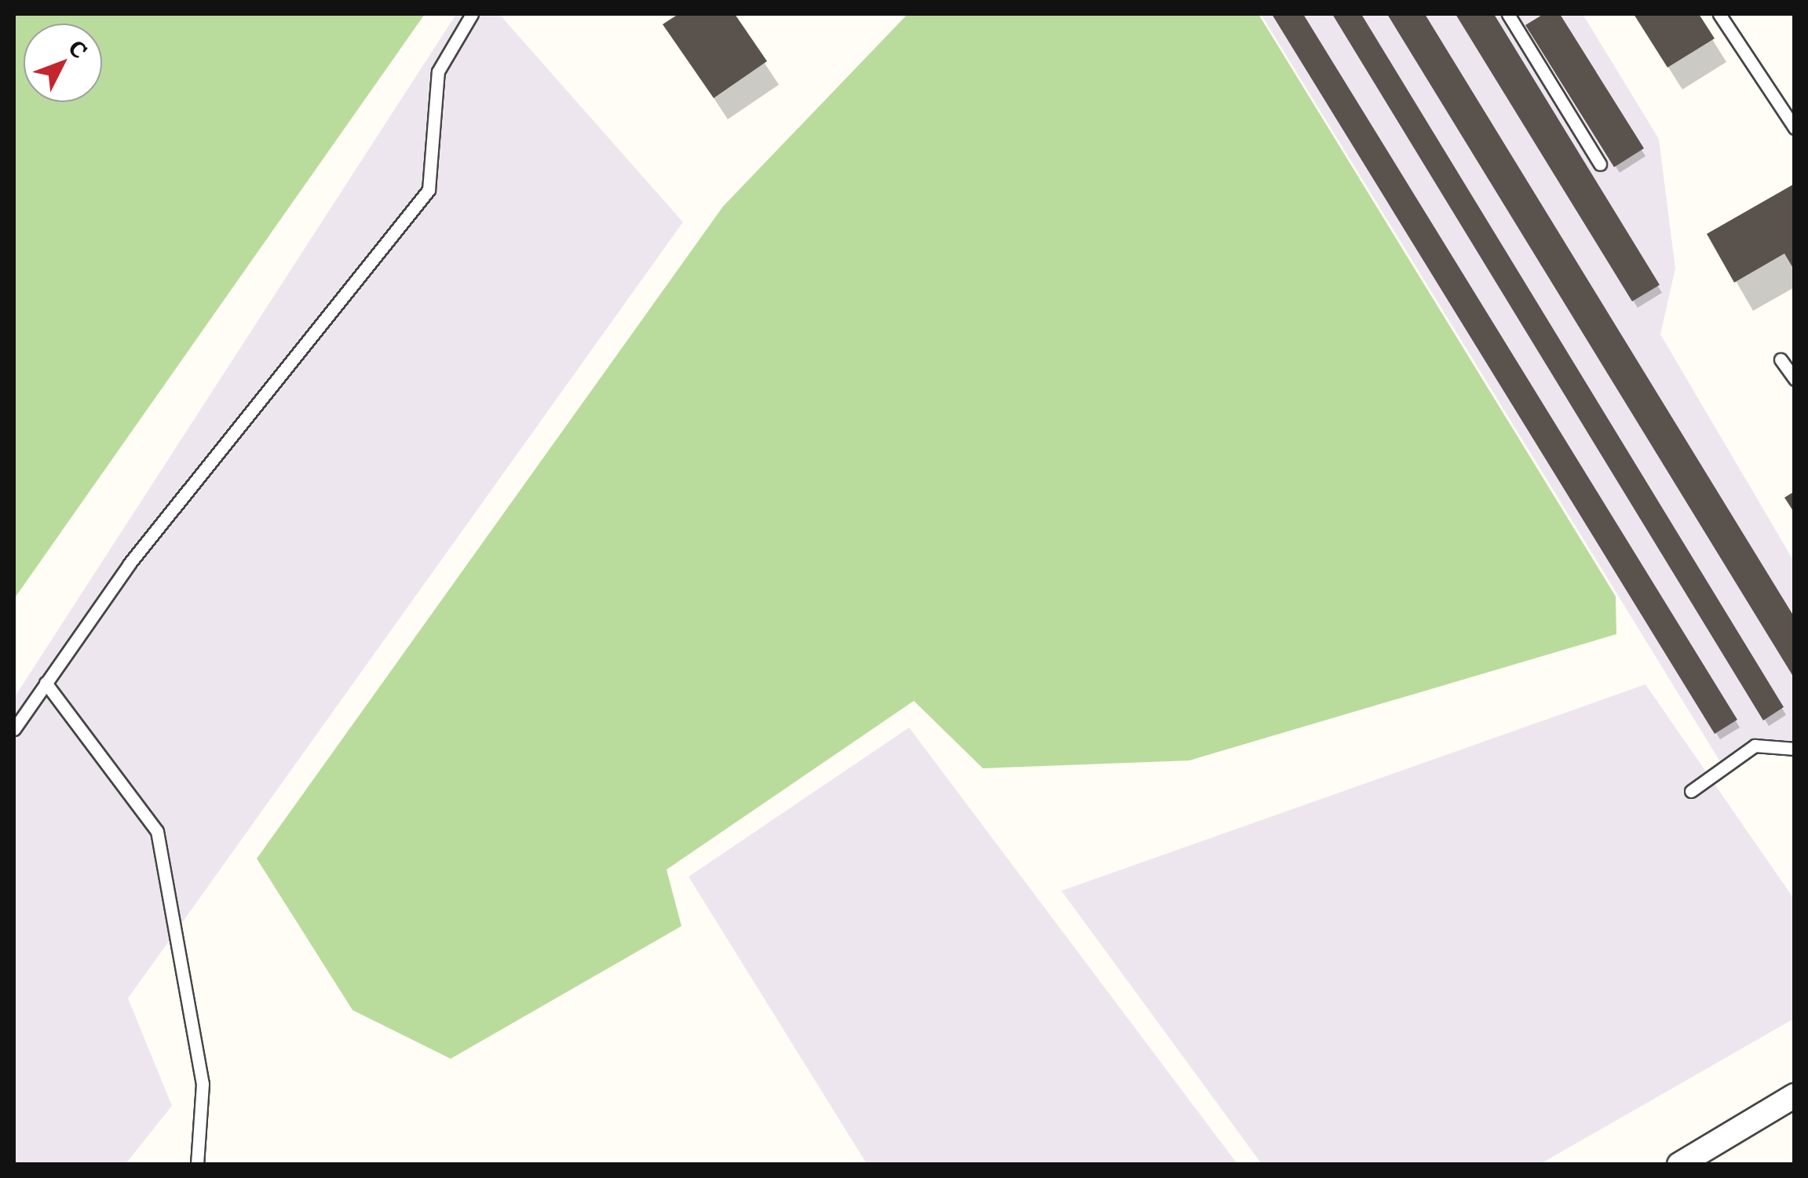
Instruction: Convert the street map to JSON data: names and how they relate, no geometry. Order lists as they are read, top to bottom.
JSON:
{
  "north": "top right"
}
